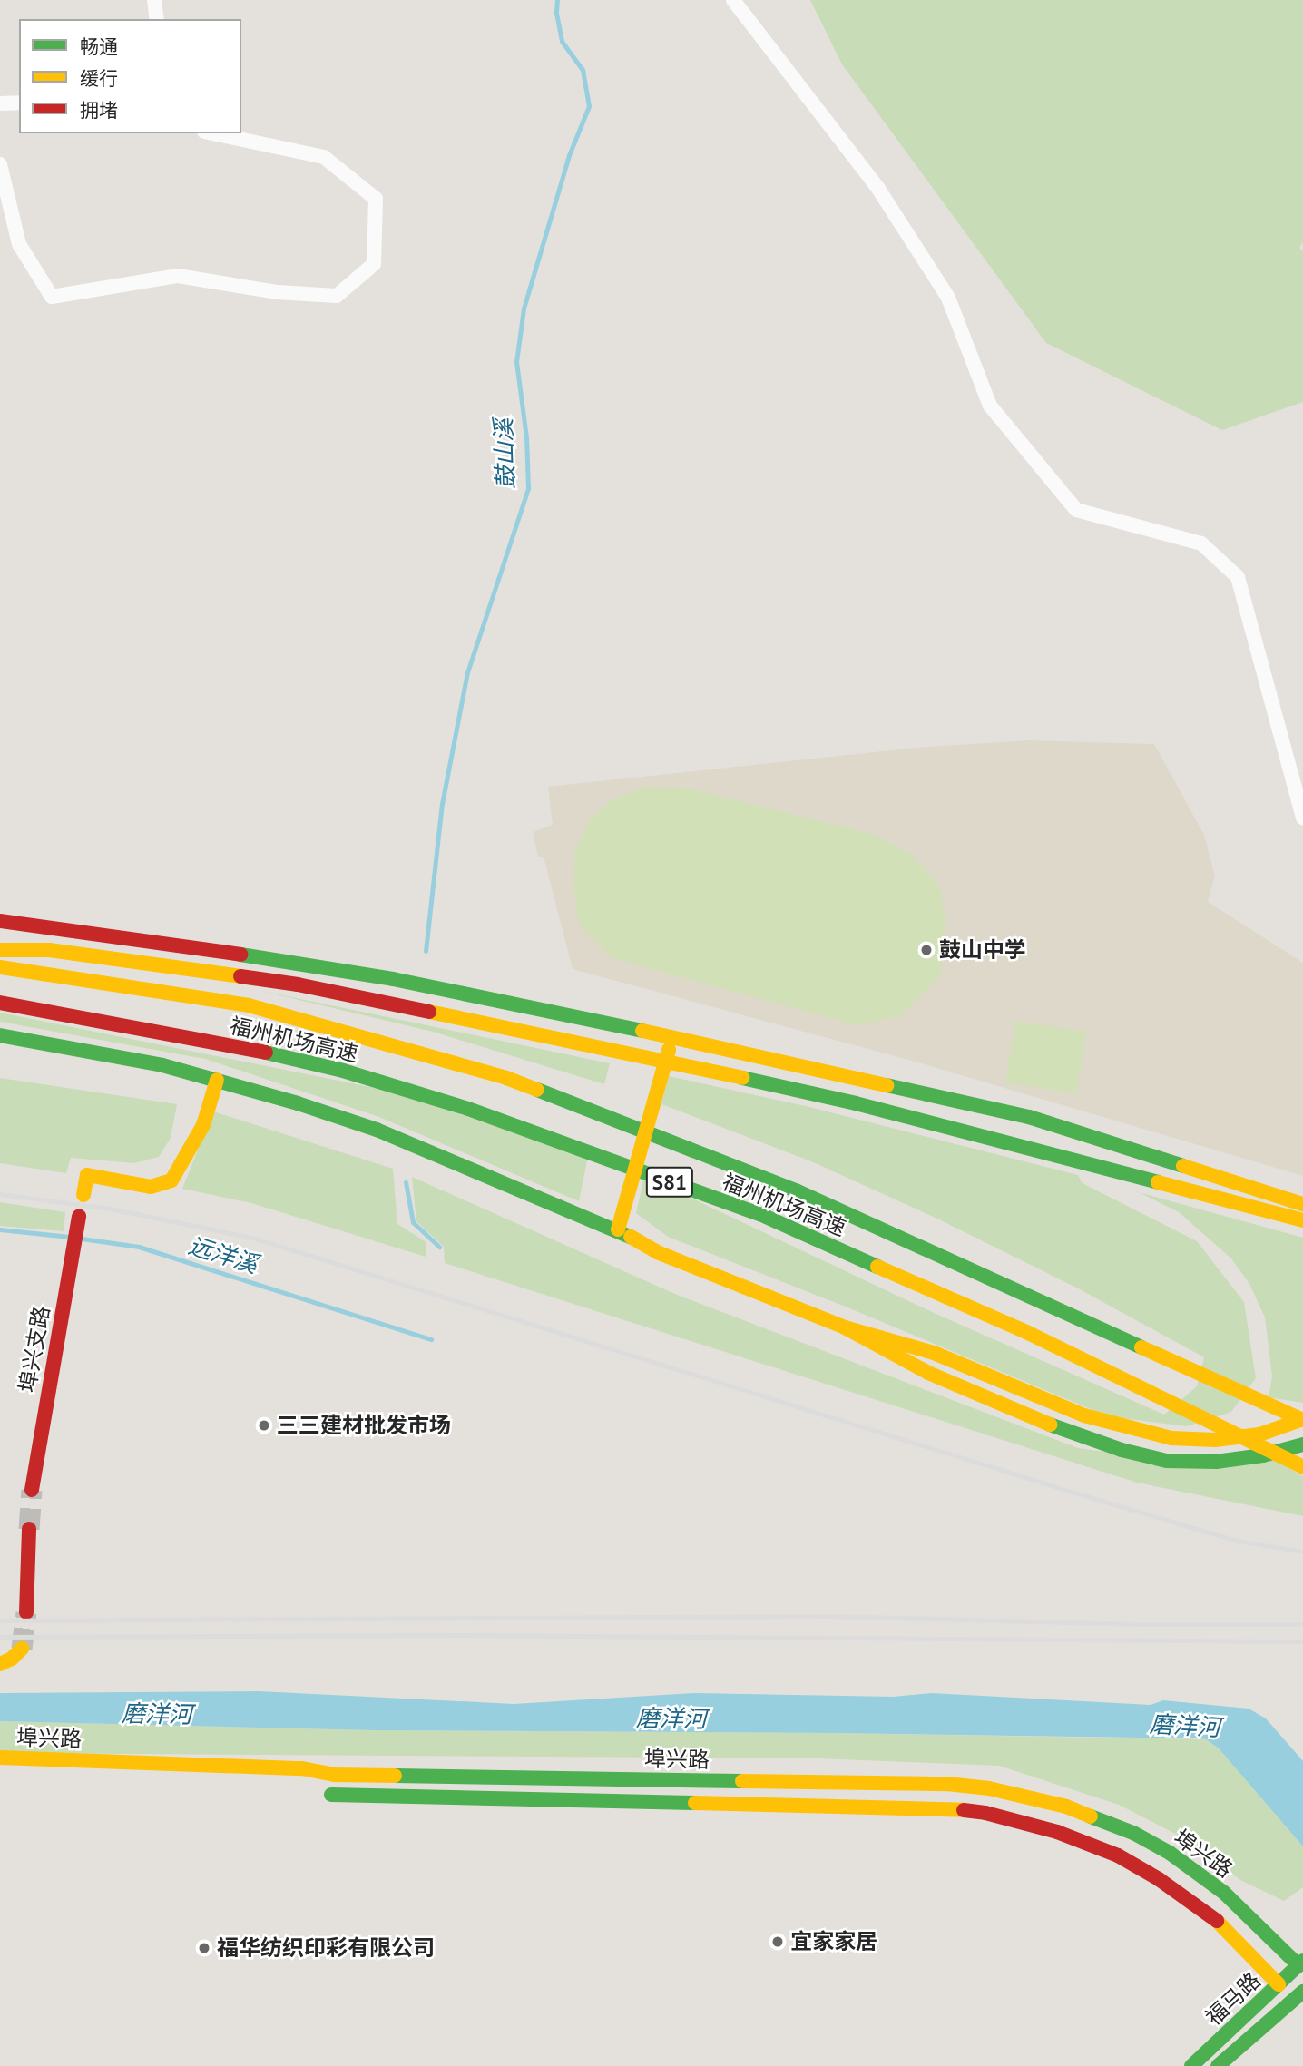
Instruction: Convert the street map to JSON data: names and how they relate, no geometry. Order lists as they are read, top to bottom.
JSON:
{
  "streets": {
    "main road": [
      "福州机场高速",
      "S81",
      "埠兴支路",
      "埠兴路",
      "福马路"
    ]
  },
  "crossings": [
    ["埠兴路", "福马路"]
  ],
  "water": ["鼓山溪", "远洋溪", "磨洋河"],
  "places": [
    "鼓山中学",
    "三三建材批发市场",
    "宜家家居",
    "福华纺织印彩有限公司"
  ],
  "legend": ["畅通", "缓行", "拥堵"]
}
